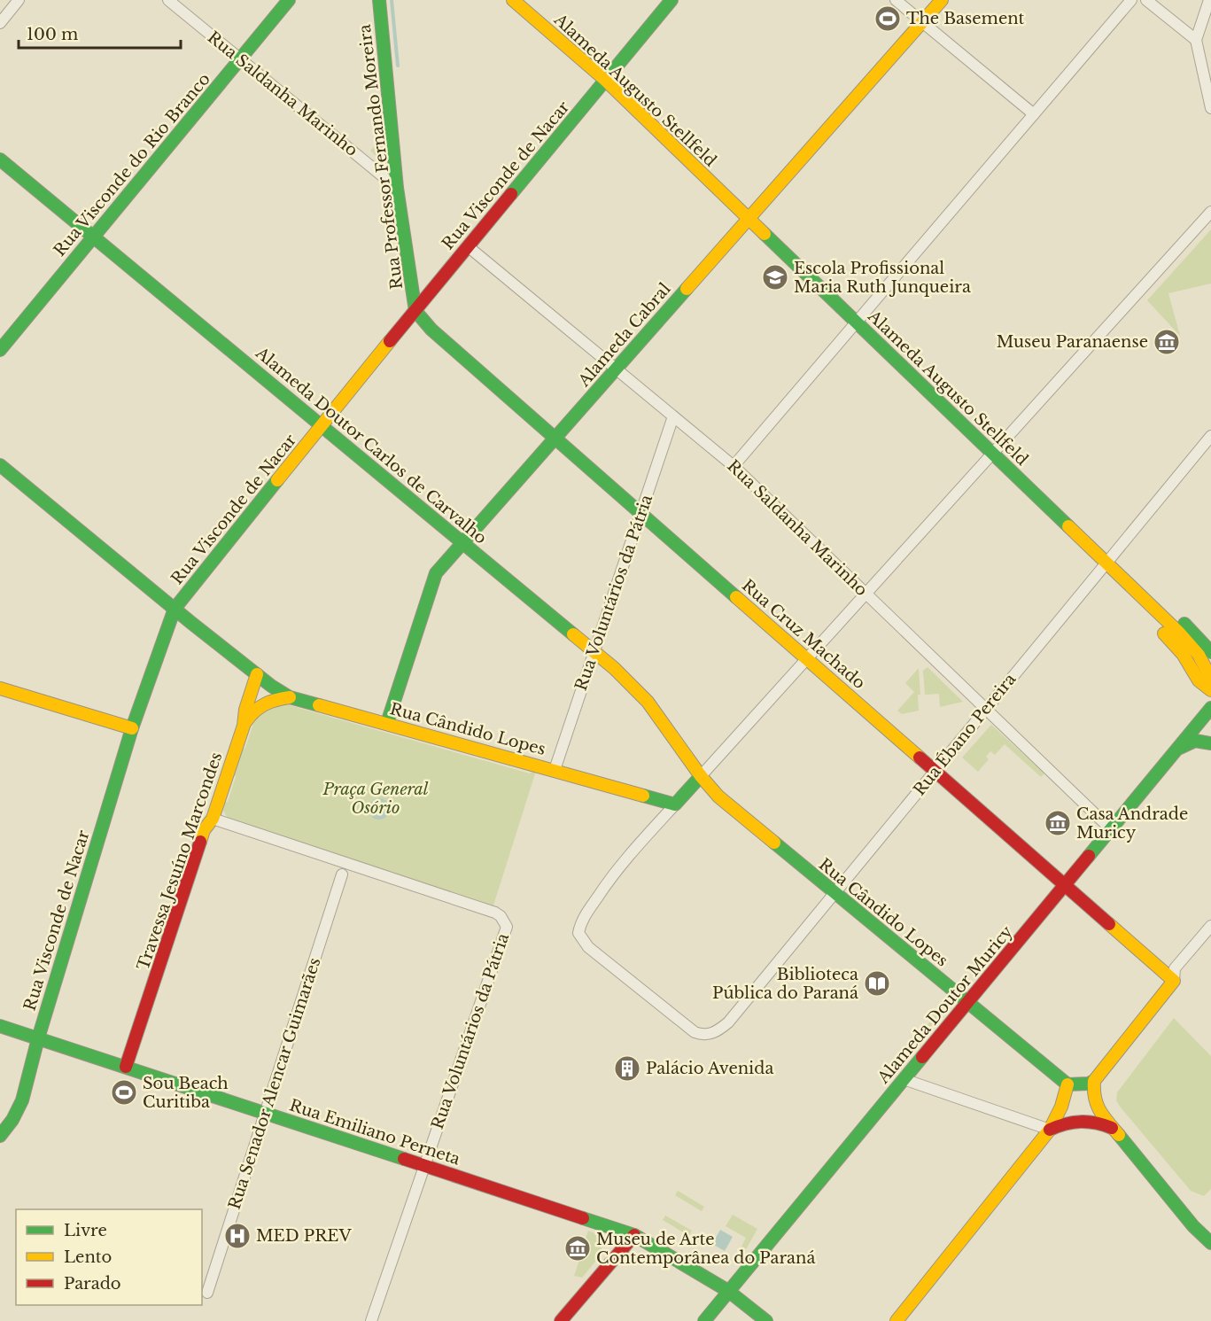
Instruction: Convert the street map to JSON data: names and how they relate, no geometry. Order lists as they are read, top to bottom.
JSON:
{
  "streets": {
    "street": [
      "Alameda Augusto Stellfeld",
      "Rua Saldanha Marinho",
      "Rua Professor Fernando Moreira",
      "Rua Visconde do Rio Branco",
      "Rua Visconde de Nacar",
      "Alameda Cabral",
      "Alameda Doutor Carlos de Carvalho",
      "Rua Voluntários da Pátria",
      "Rua Cruz Machado",
      "Rua Cândido Lopes",
      "Rua Ébano Pereira",
      "Travessa Jesuíno Marcondes",
      "Alameda Doutor Muricy",
      "Rua Senador Alencar Guimarães",
      "Rua Emiliano Perneta"
    ]
  },
  "crossings": [
    ["Alameda Augusto Stellfeld", "Rua Visconde de Nacar"],
    ["Alameda Augusto Stellfeld", "Alameda Cabral"],
    ["Alameda Augusto Stellfeld", "Rua Ébano Pereira"],
    ["Rua Saldanha Marinho", "Rua Professor Fernando Moreira"],
    ["Rua Saldanha Marinho", "Rua Visconde do Rio Branco"],
    ["Rua Saldanha Marinho", "Rua Visconde de Nacar"],
    ["Rua Saldanha Marinho", "Alameda Cabral"],
    ["Rua Saldanha Marinho", "Rua Voluntários da Pátria"],
    ["Rua Saldanha Marinho", "Rua Ébano Pereira"],
    ["Rua Saldanha Marinho", "Alameda Doutor Muricy"],
    ["Rua Professor Fernando Moreira", "Rua Visconde de Nacar"],
    ["Rua Professor Fernando Moreira", "Rua Cruz Machado"],
    ["Rua Visconde do Rio Branco", "Alameda Doutor Carlos de Carvalho"],
    ["Rua Visconde de Nacar", "Alameda Doutor Carlos de Carvalho"],
    ["Rua Visconde de Nacar", "Rua Cruz Machado"],
    ["Rua Visconde de Nacar", "Rua Cândido Lopes"],
    ["Rua Visconde de Nacar", "Rua Emiliano Perneta"],
    ["Alameda Cabral", "Alameda Doutor Carlos de Carvalho"],
    ["Alameda Cabral", "Rua Cruz Machado"],
    ["Alameda Cabral", "Rua Cândido Lopes"],
    ["Alameda Doutor Carlos de Carvalho", "Rua Voluntários da Pátria"],
    ["Alameda Doutor Carlos de Carvalho", "Rua Cândido Lopes"],
    ["Rua Voluntários da Pátria", "Rua Cruz Machado"],
    ["Rua Voluntários da Pátria", "Rua Cândido Lopes"],
    ["Rua Voluntários da Pátria", "Travessa Jesuíno Marcondes"],
    ["Rua Voluntários da Pátria", "Rua Emiliano Perneta"],
    ["Rua Cruz Machado", "Rua Ébano Pereira"],
    ["Rua Cruz Machado", "Alameda Doutor Muricy"],
    ["Rua Cândido Lopes", "Rua Ébano Pereira"],
    ["Rua Cândido Lopes", "Travessa Jesuíno Marcondes"],
    ["Rua Cândido Lopes", "Alameda Doutor Muricy"],
    ["Travessa Jesuíno Marcondes", "Rua Emiliano Perneta"],
    ["Alameda Doutor Muricy", "Rua Emiliano Perneta"],
    ["Rua Senador Alencar Guimarães", "Rua Emiliano Perneta"]
  ],
  "parks": ["Praça General Osório"],
  "places": {
    "sports": ["The Basement", "Sou Beach Curitiba"],
    "school or university": ["Escola Profissional Maria Ruth Junqueira"],
    "museum": ["Museu Paranaense", "Casa Andrade Muricy", "Museu de Arte Contemporânea do Paraná"],
    "library": ["Biblioteca Pública do Paraná"],
    "building": ["Palácio Avenida"],
    "hospital": ["MED PREV"]
  },
  "legend": ["Livre", "Lento", "Parado"],
  "scale_bar": "100 m"
}
